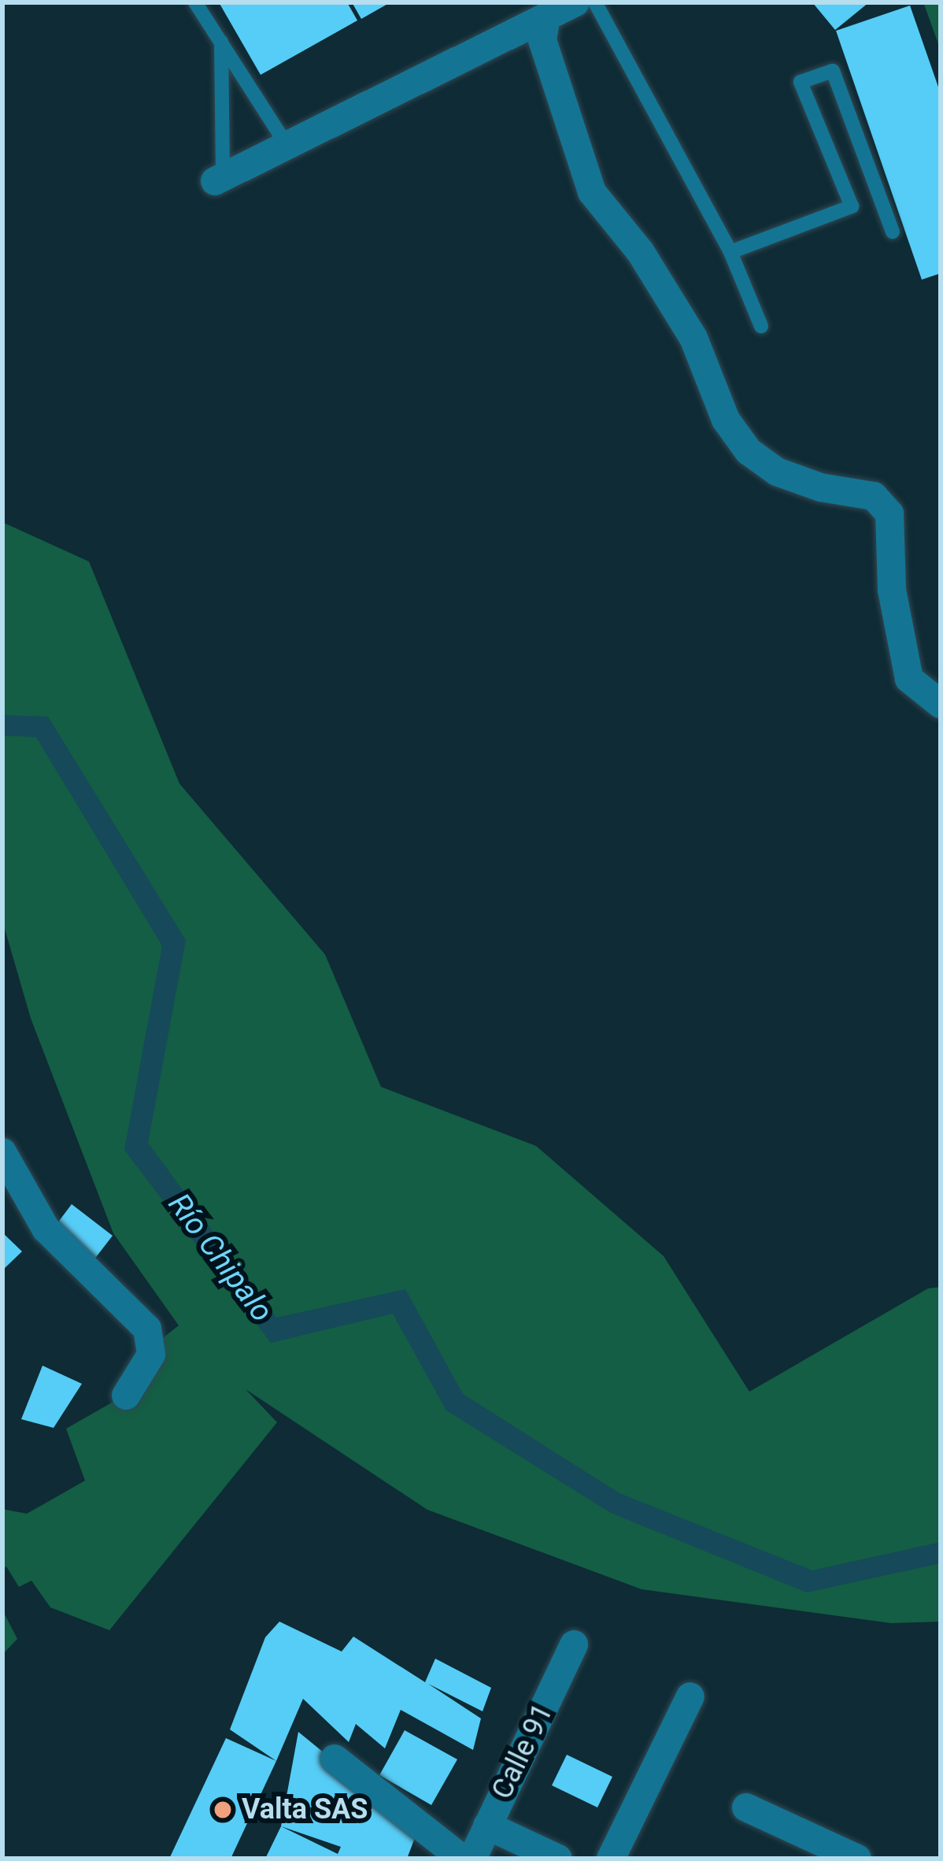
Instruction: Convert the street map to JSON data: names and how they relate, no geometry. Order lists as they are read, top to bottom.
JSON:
{
  "streets": {
    "street": ["Calle 91"]
  },
  "water": ["Río Chipalo"],
  "places": ["Valta SAS"]
}
